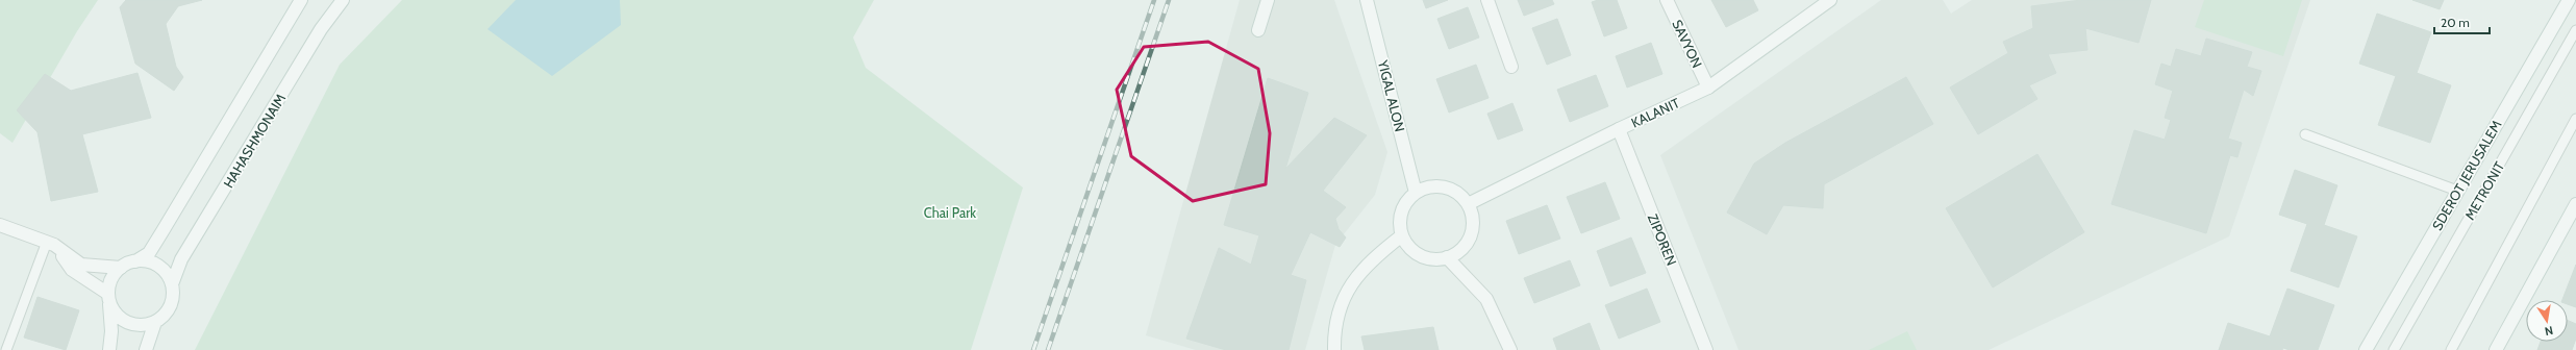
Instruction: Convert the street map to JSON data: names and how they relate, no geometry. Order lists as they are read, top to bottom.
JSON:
{
  "streets": {
    "street": [
      "SAVYON",
      "YIGAL ALON",
      "KALANIT",
      "HAHASHMONAIM",
      "SDEROT JERUSALEM",
      "ZIPOREN"
    ],
    "lane": ["METRONIT"]
  },
  "crossings": [
    ["SAVYON", "KALANIT"],
    ["YIGAL ALON", "KALANIT"],
    ["KALANIT", "ZIPOREN"]
  ],
  "parks": ["Chai Park"],
  "scale_bar": "20 m",
  "north": "bottom"
}
